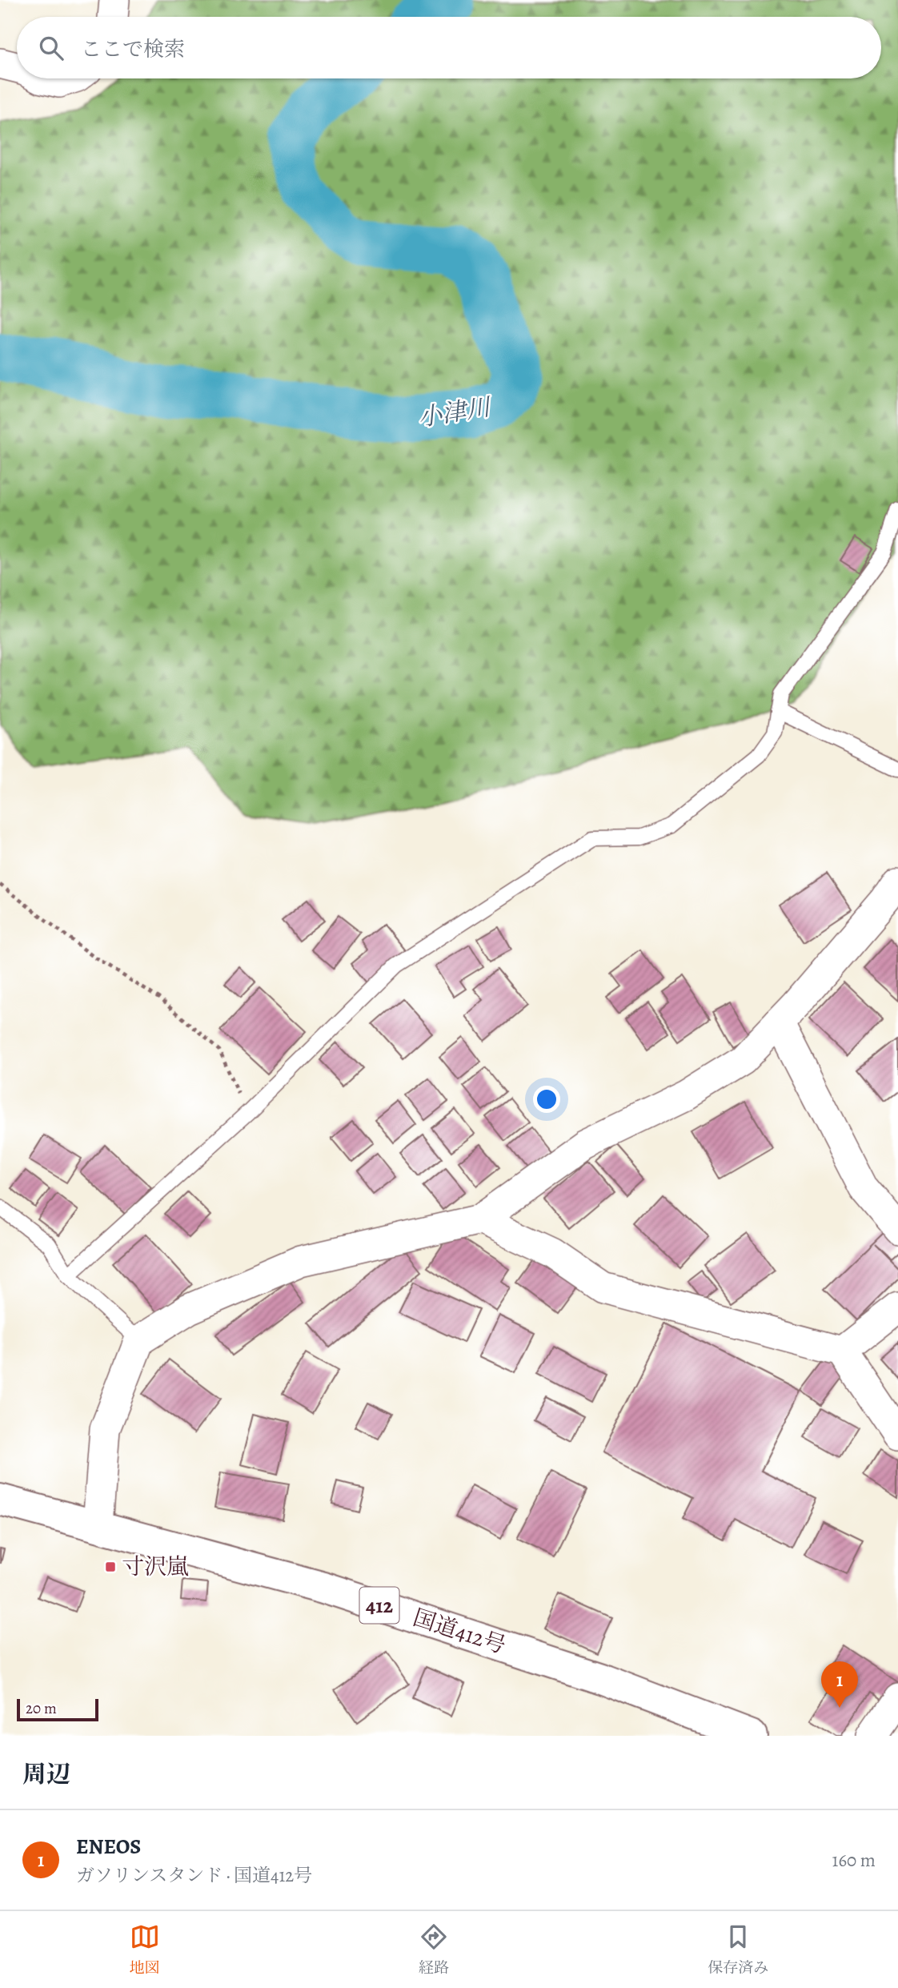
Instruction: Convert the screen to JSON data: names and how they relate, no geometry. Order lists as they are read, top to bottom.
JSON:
{
  "streets": {
    "highway": ["412", "国道412号"]
  },
  "water": ["小津川"],
  "places": {
    "transit": ["寸沢嵐"]
  },
  "scale_bar": "20 m",
  "page": {
    "search": "ここで検索",
    "pins": "1",
    "scale": "20 m",
    "heading": "周辺",
    "list": [
      {
        "mark": "1",
        "name": "ENEOS",
        "note": "ガソリンスタンド · 国道412号",
        "value": "160 m"
      }
    ],
    "nav": ["地図", "経路", "保存済み"]
  }
}
